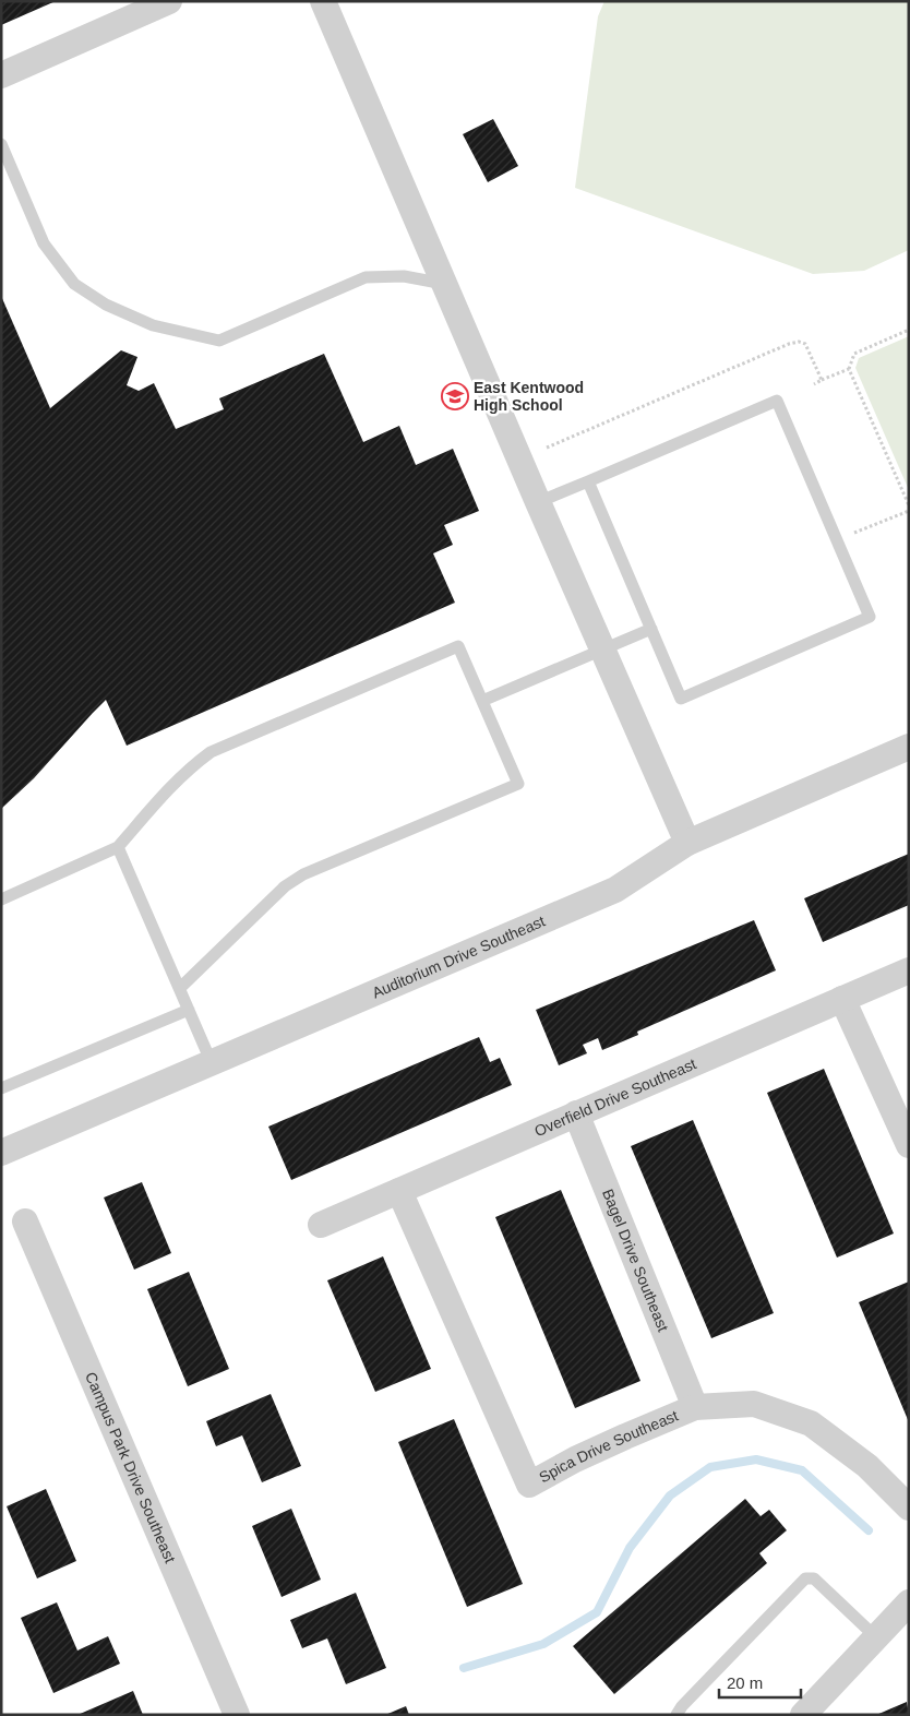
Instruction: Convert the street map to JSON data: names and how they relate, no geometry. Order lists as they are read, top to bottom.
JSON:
{
  "streets": {
    "street": [
      "Auditorium Drive Southeast",
      "Overfield Drive Southeast",
      "Bagel Drive Southeast",
      "Spica Drive Southeast",
      "Campus Park Drive Southeast"
    ]
  },
  "crossings": [
    ["Overfield Drive Southeast", "Bagel Drive Southeast"],
    ["Overfield Drive Southeast", "Spica Drive Southeast"],
    ["Bagel Drive Southeast", "Spica Drive Southeast"]
  ],
  "places": {
    "school or university": ["East Kentwood High School"]
  },
  "scale_bar": "20 m"
}
